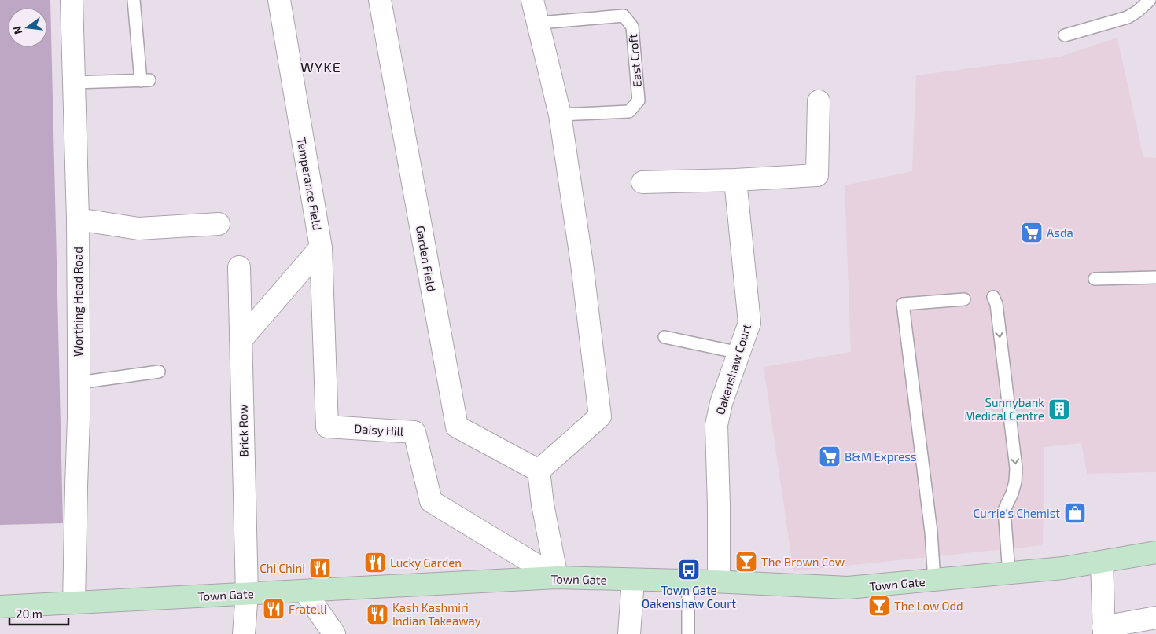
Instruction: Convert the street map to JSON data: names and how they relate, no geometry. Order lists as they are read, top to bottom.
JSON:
{
  "streets": {
    "main road": ["Town Gate"],
    "street": [
      "Temperance Field",
      "Garden Field",
      "Worthing Head Road",
      "Oakenshaw Court",
      "Daisy Hill",
      "Brick Row"
    ],
    "lane": ["East Croft"]
  },
  "crossings": [
    ["Temperance Field", "Daisy Hill"],
    ["Worthing Head Road", "Town Gate"],
    ["Oakenshaw Court", "Town Gate"],
    ["Daisy Hill", "Town Gate"],
    ["Brick Row", "Town Gate"]
  ],
  "districts": ["WYKE"],
  "places": {
    "supermarket": ["Asda", "B&M Express"],
    "building": ["Sunnybank Medical Centre"],
    "shop": ["Currie's Chemist"],
    "bar": ["The Brown Cow", "The Low Odd"],
    "restaurant": [
      "Lucky Garden",
      "Chi Chini",
      "Fratelli",
      "Kash Kashmiri Indian Takeaway"
    ],
    "bus stop": ["Town Gate Oakenshaw Court"]
  },
  "scale_bar": "20 m",
  "north": "left"
}
